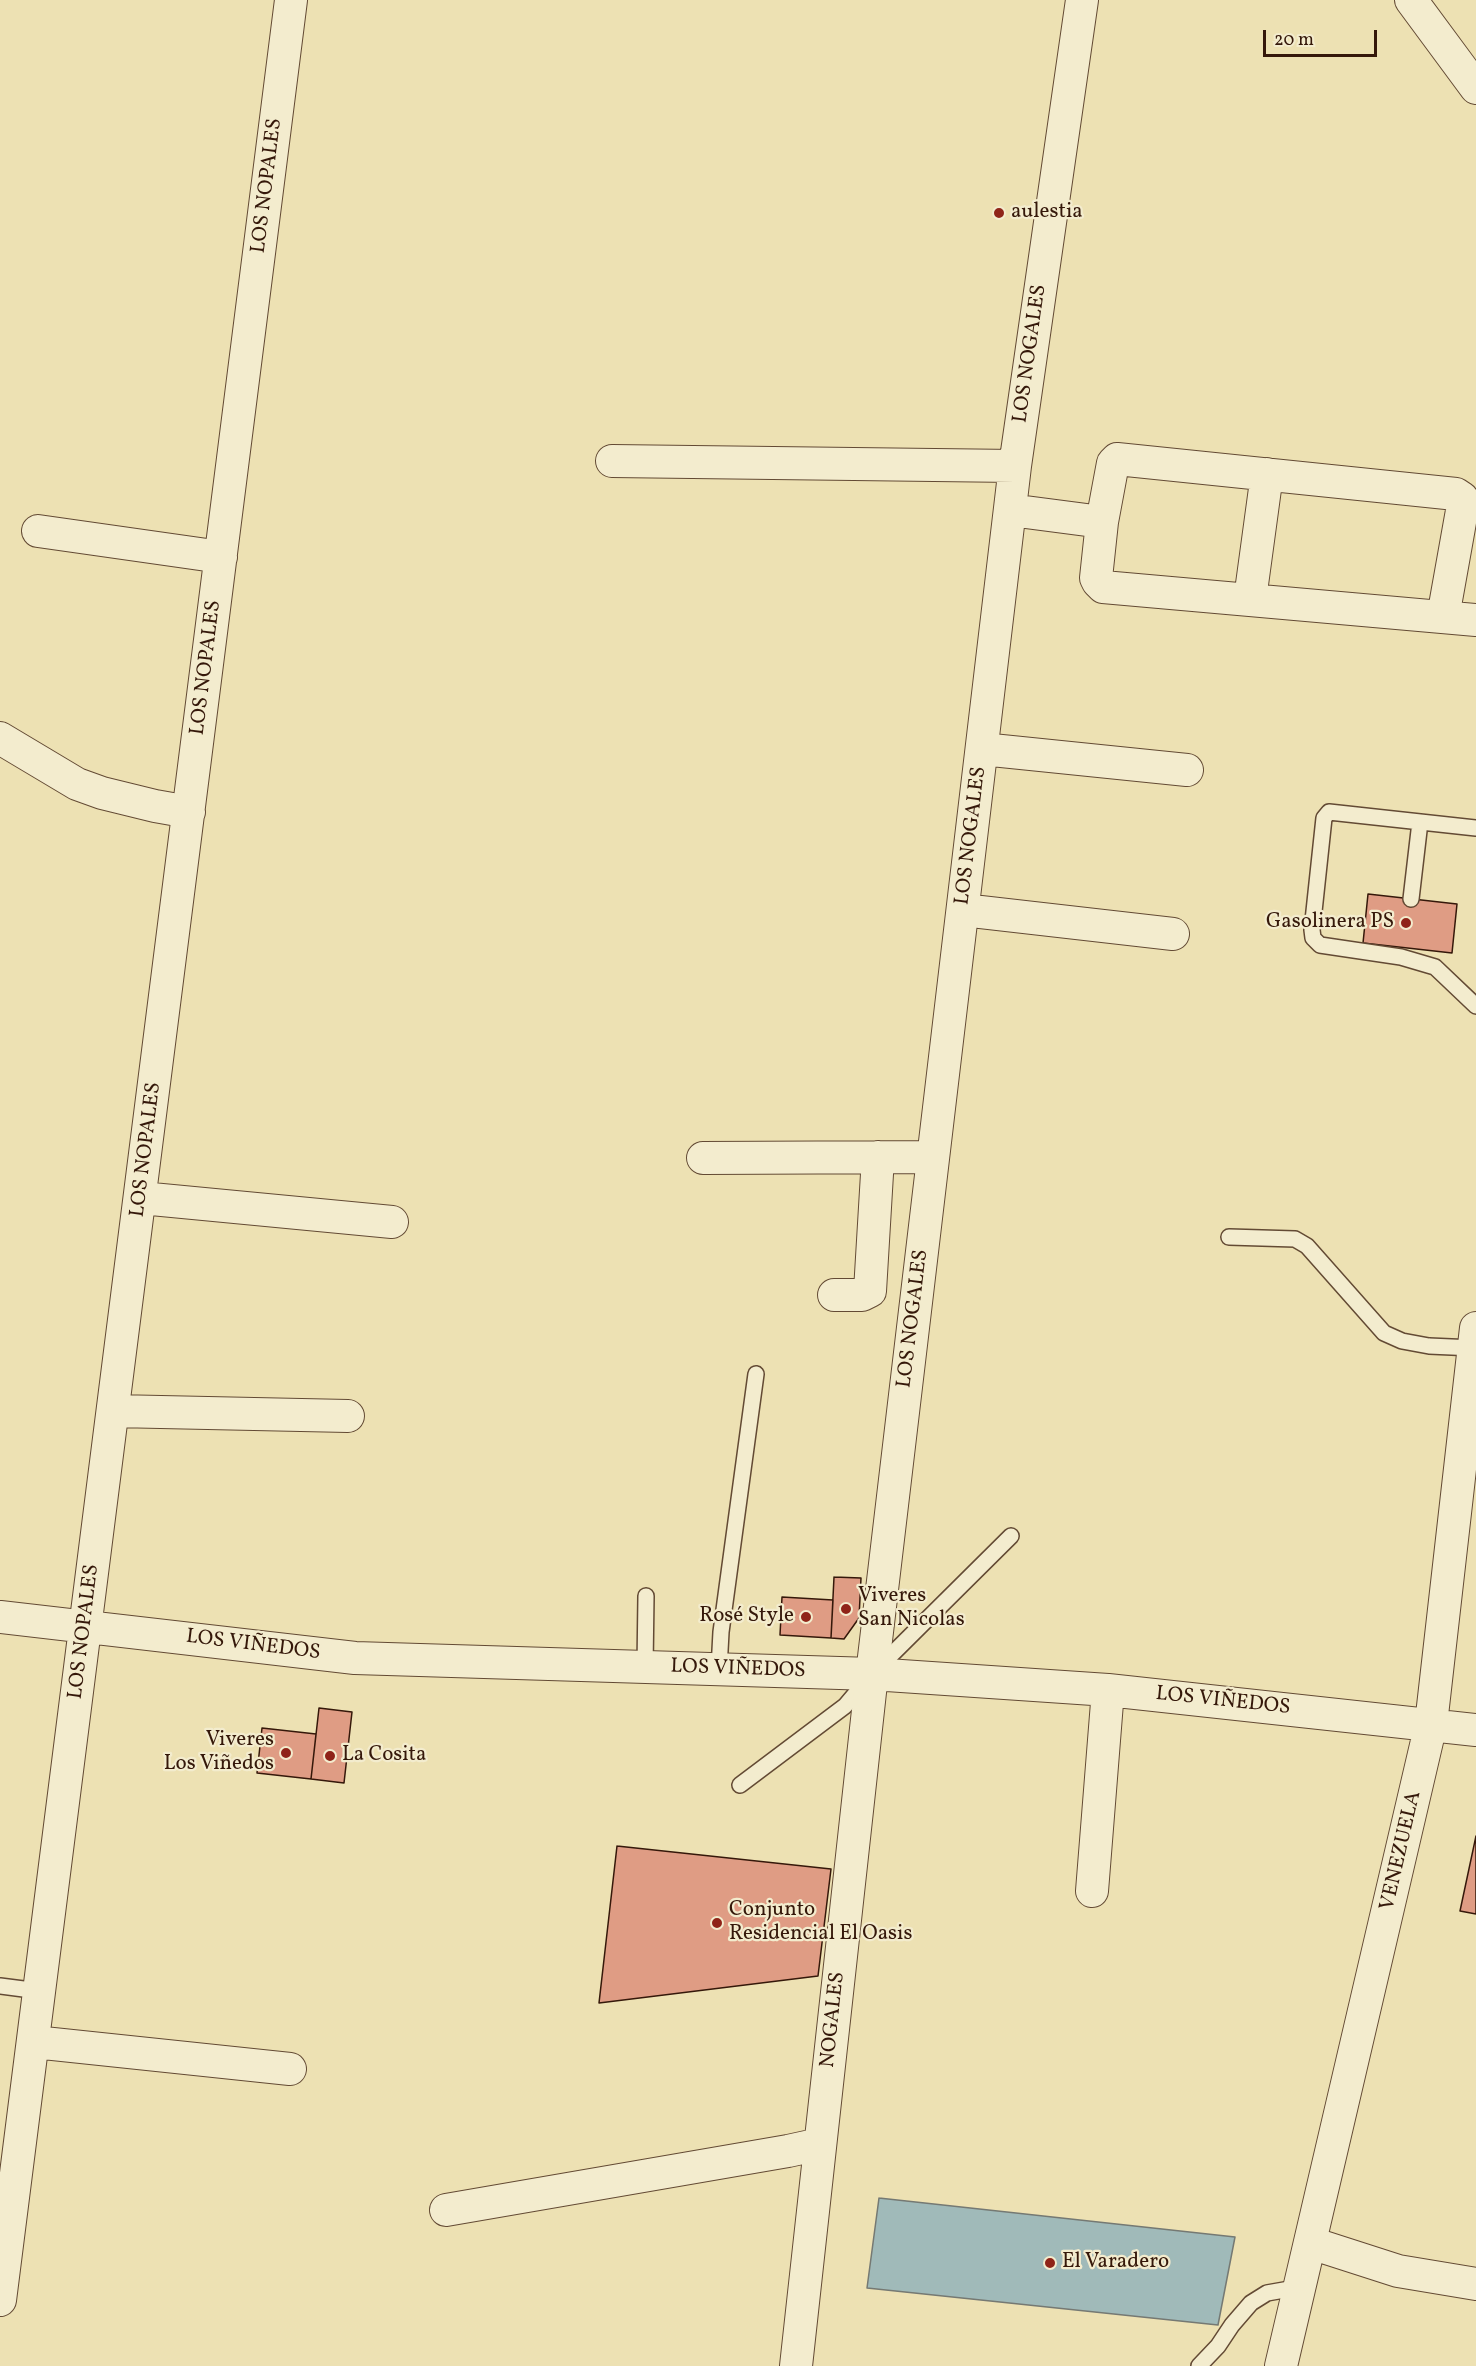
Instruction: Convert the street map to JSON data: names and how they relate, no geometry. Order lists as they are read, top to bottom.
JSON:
{
  "streets": {
    "street": [
      "LOS NOPALES",
      "LOS NOGALES",
      "LOS VIÑEDOS",
      "VENEZUELA",
      "NOGALES"
    ]
  },
  "crossings": [
    ["LOS NOPALES", "LOS VIÑEDOS"],
    ["LOS NOGALES", "LOS VIÑEDOS"],
    ["LOS NOGALES", "NOGALES"],
    ["LOS VIÑEDOS", "VENEZUELA"],
    ["LOS VIÑEDOS", "NOGALES"]
  ],
  "places": [
    "aulestia",
    "Gasolinera PS",
    "Viveres San Nicolas",
    "Rosé Style",
    "Viveres Los Viñedos",
    "La Cosita",
    "Conjunto Residencial El Oasis",
    "El Varadero"
  ],
  "scale_bar": "20 m"
}
